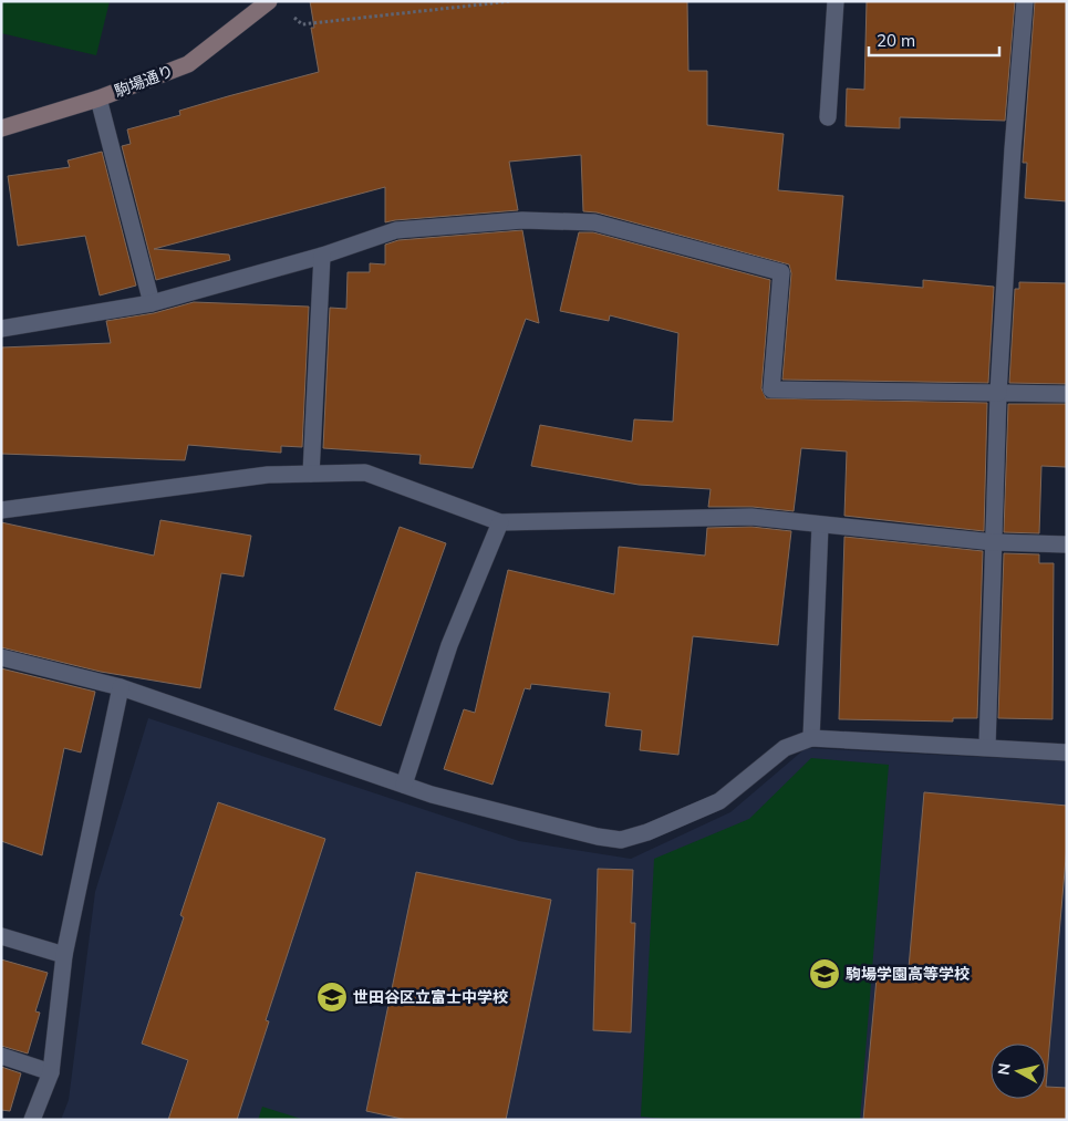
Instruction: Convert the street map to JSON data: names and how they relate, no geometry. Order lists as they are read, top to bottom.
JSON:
{
  "streets": {
    "street": ["駒場通り"]
  },
  "places": {
    "school or university": ["駒場学園高等学校", "世田谷区立富士中学校"]
  },
  "scale_bar": "20 m",
  "north": "left"
}
